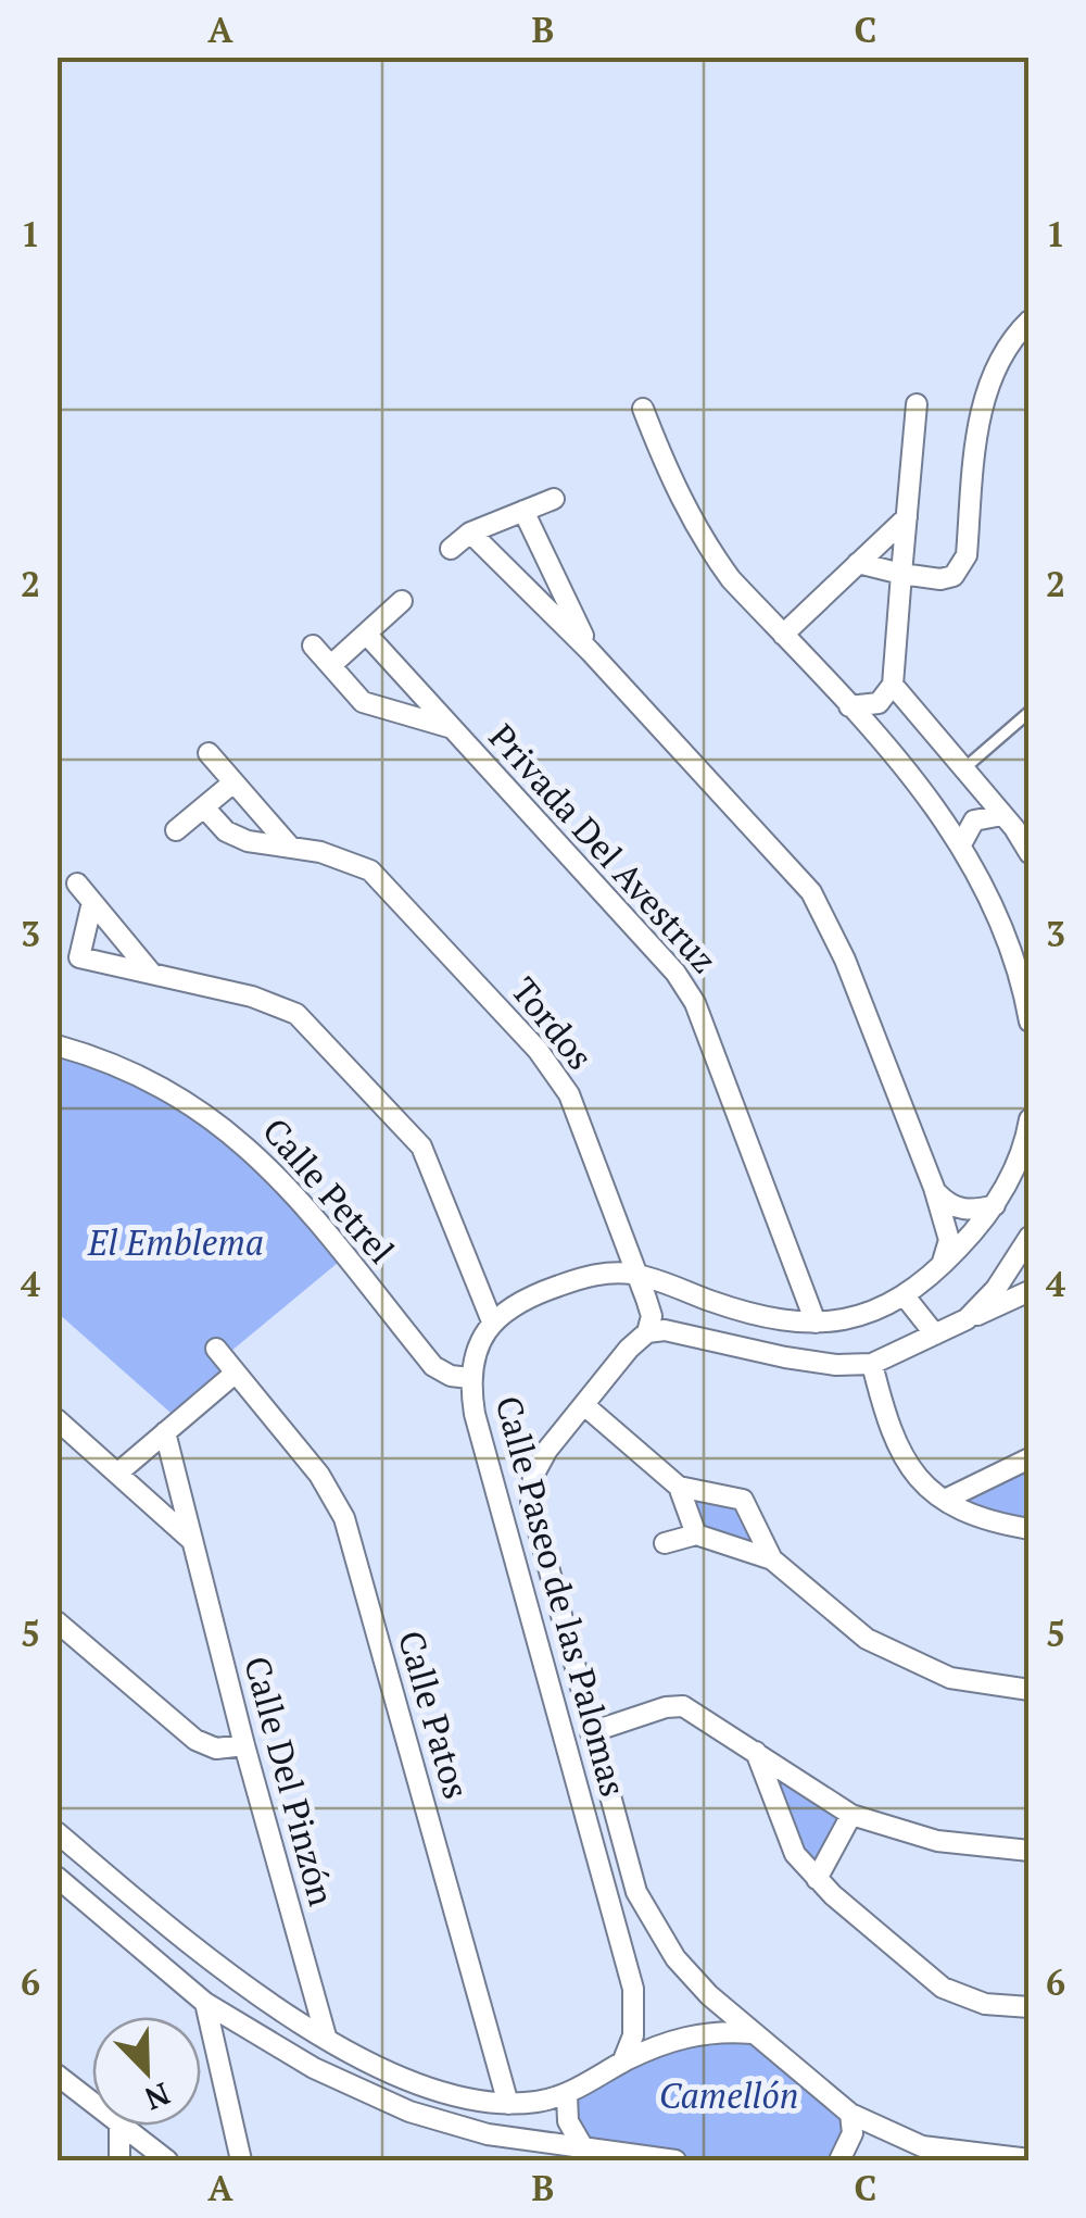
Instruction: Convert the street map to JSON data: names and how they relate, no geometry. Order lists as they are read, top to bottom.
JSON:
{
  "streets": {
    "street": [
      "Privada Del Avestruz",
      "Tordos",
      "Calle Petrel",
      "Calle Paseo de las Palomas",
      "Calle Patos",
      "Calle Del Pinzón"
    ]
  },
  "crossings": [
    ["Tordos", "Calle Paseo de las Palomas"],
    ["Calle Petrel", "Calle Paseo de las Palomas"]
  ],
  "parks": ["El Emblema", "Camellón"],
  "north": "bottom right",
  "grid": {
    "columns": ["A", "B", "C"],
    "rows": [
      "1",
      "2",
      "3",
      "4",
      "5",
      "6"
    ]
  }
}
